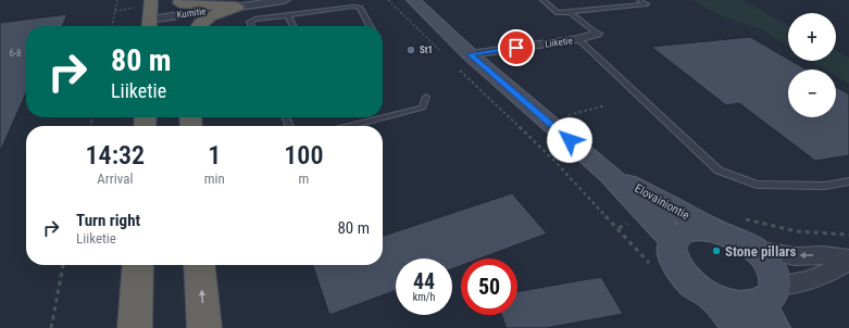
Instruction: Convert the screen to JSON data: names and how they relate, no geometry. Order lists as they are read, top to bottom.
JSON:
{
  "streets": {
    "main road": ["Elovainiontie"],
    "street": ["Kumitie", "Liiketie"]
  },
  "crossings": [
    ["Liiketie", "Elovainiontie"]
  ],
  "places": ["St1", "Stone pillars"],
  "house_numbers": ["6-8"],
  "page": {
    "map_buttons": ["+", "−"],
    "turn": ["80 m", "Liiketie"],
    "eta": [
      "14:32",
      "Arrival",
      "1",
      "min",
      "100",
      "m"
    ],
    "list": [
      {
        "name": "Turn right",
        "note": "Liiketie",
        "value": "80 m"
      }
    ],
    "speed": "44 km/h",
    "limit": "50"
  }
}
